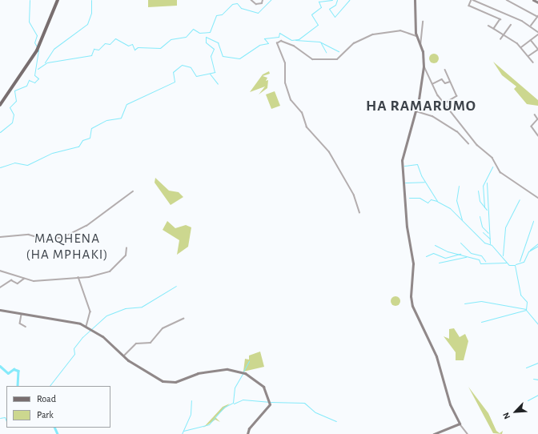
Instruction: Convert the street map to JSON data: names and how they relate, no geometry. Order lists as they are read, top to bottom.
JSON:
{
  "districts": ["HA RAMARUMO", "MAQHENA (HA MPHAKI)"],
  "legend": ["Road", "Park"],
  "north": "bottom left"
}
